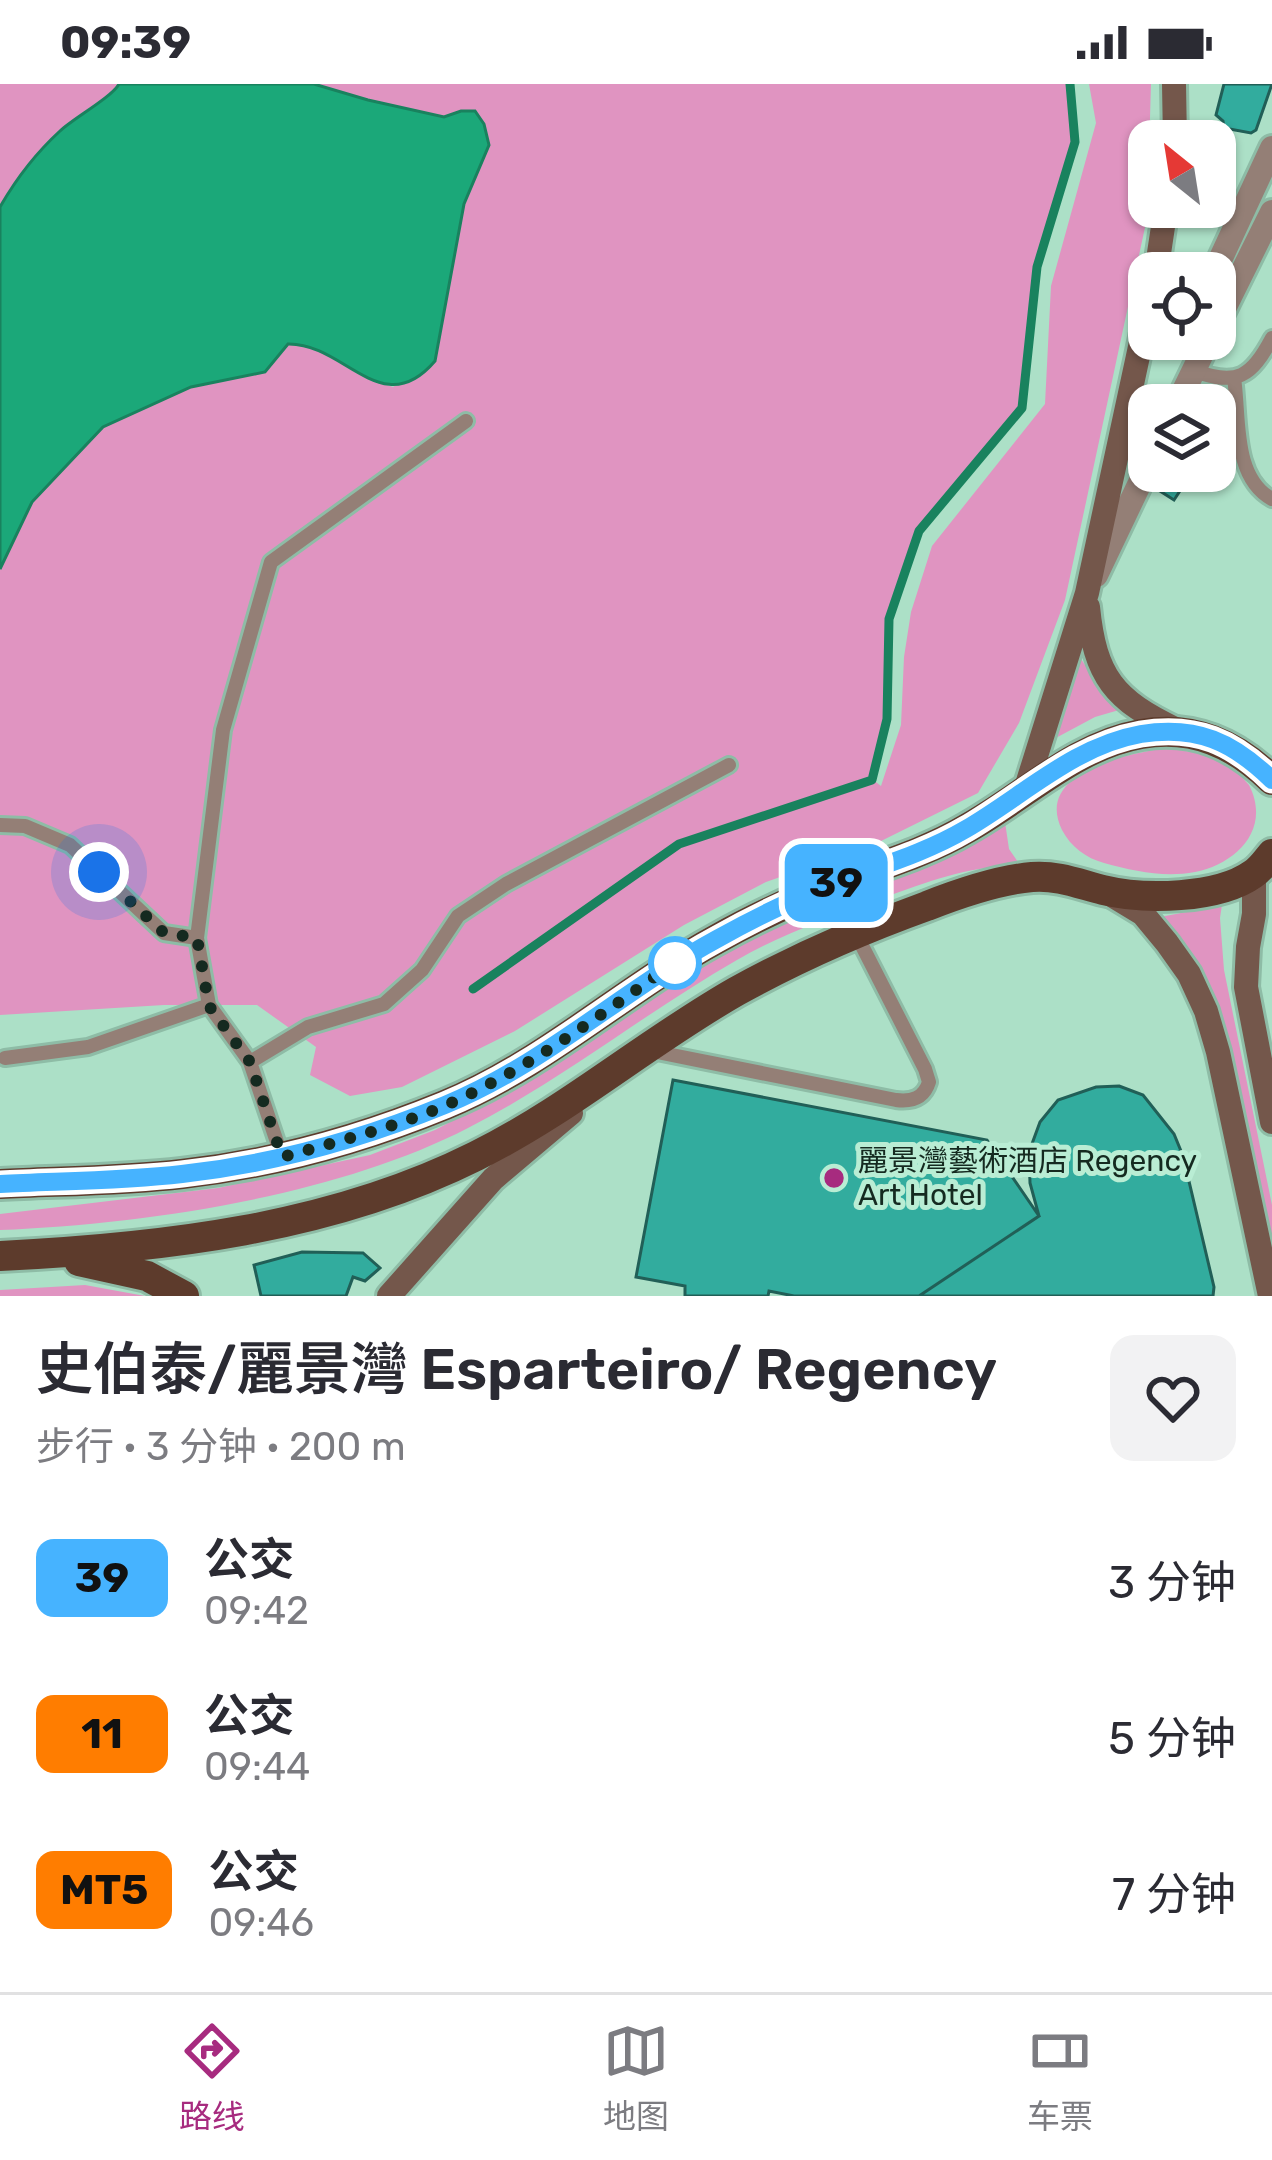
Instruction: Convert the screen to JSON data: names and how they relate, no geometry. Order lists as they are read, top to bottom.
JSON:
{
  "places": ["麗景灣藝術酒店 Regency Art Hotel"],
  "lines": ["bus line 39"],
  "north": "top left",
  "page": {
    "status": "09:39",
    "on_map": "39",
    "heading": ["史伯泰/麗景灣 Esparteiro/ Regency", "步行 · 3 分钟 · 200 m"],
    "list": [
      {
        "mark": "39",
        "name": "公交",
        "note": "09:42",
        "value": "3 分钟"
      },
      {
        "mark": "11",
        "name": "公交",
        "note": "09:44",
        "value": "5 分钟"
      },
      {
        "mark": "MT5",
        "name": "公交",
        "note": "09:46",
        "value": "7 分钟"
      }
    ],
    "tabs": ["路线", "地图", "车票"]
  }
}
